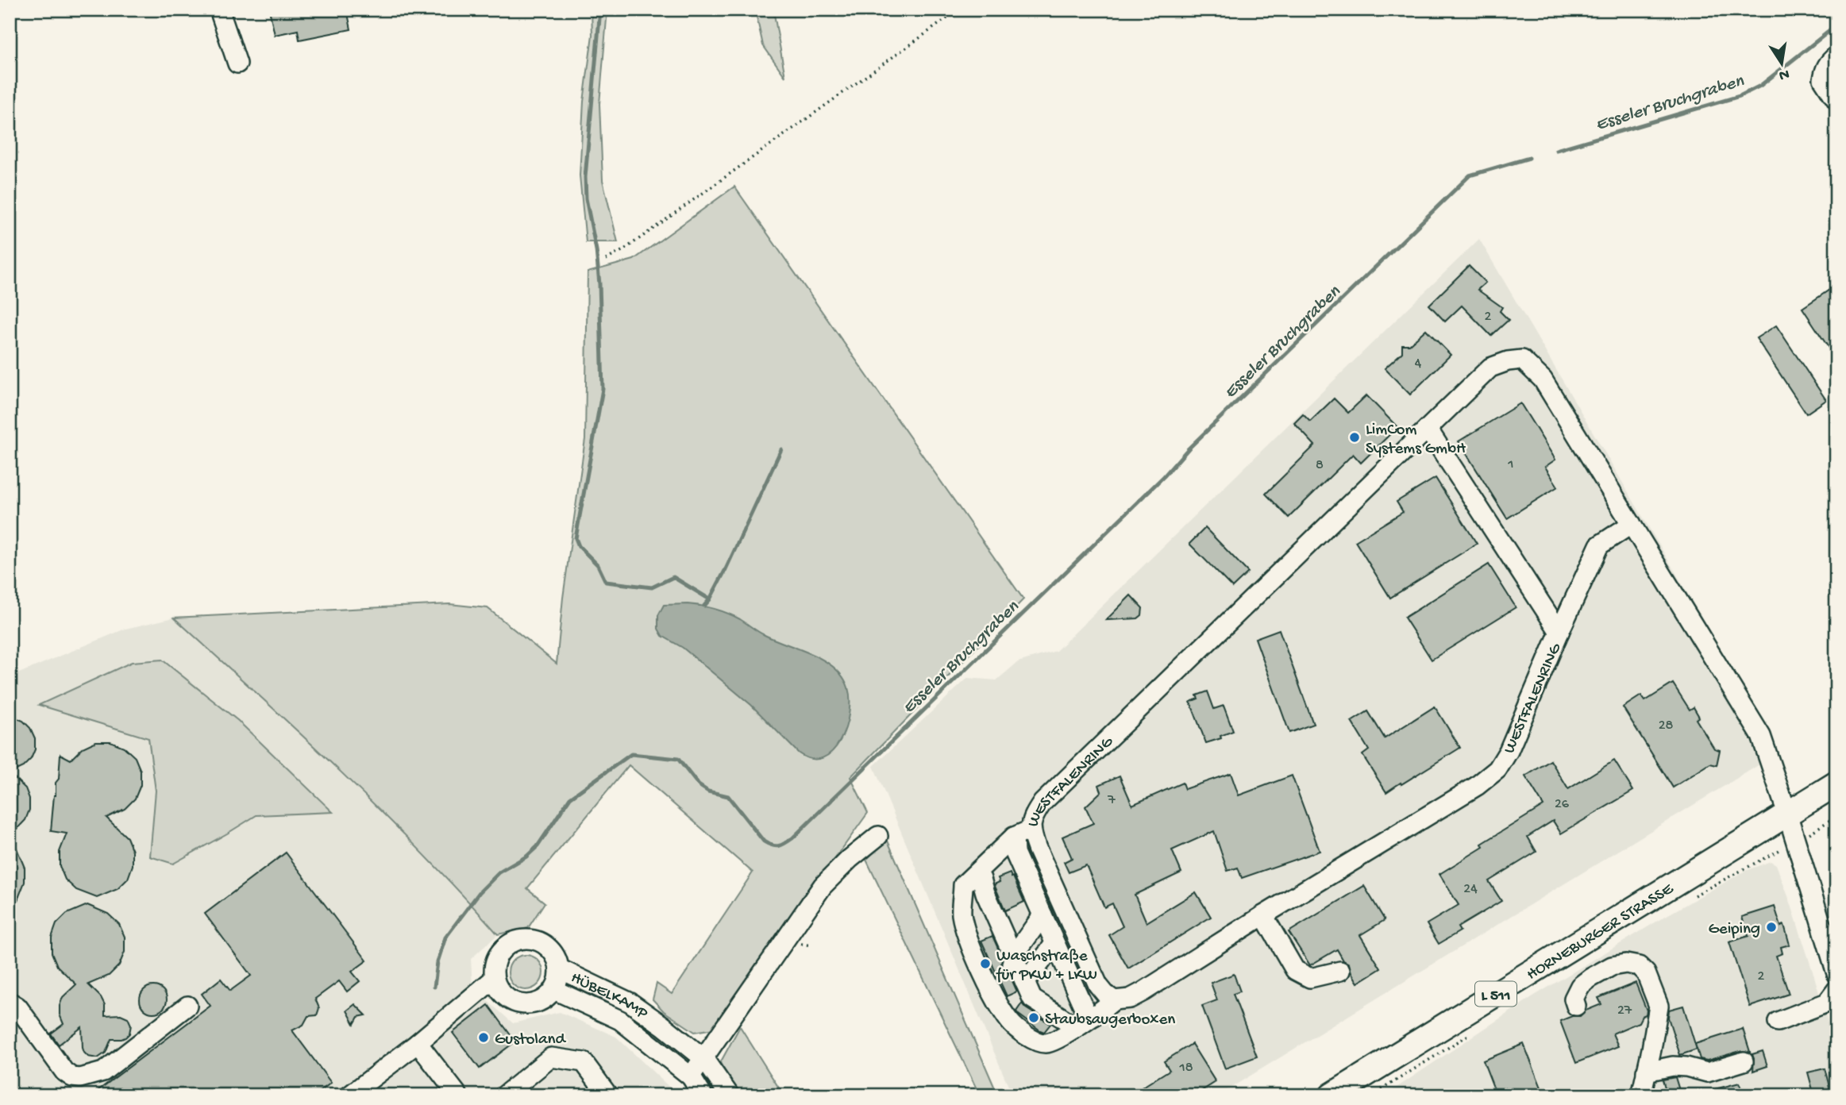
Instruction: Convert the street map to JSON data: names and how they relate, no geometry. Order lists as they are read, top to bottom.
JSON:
{
  "streets": {
    "main road": ["HORNEBURGER STRASSE", "L 511"],
    "street": ["WESTFALENRING", "HÜBELKAMP"]
  },
  "crossings": [
    ["WESTFALENRING", "HORNEBURGER STRASSE"]
  ],
  "water": ["Esseler Bruchgraben"],
  "places": [
    "LimCom Systems GmbH",
    "Geiping",
    "Waschstraße für PKW + LKW",
    "Staubsaugerboxen",
    "Gustoland"
  ],
  "house_numbers": [
    "2",
    "4",
    "1",
    "8",
    "28",
    "7",
    "26",
    "24",
    "2",
    "27",
    "18"
  ],
  "north": "bottom"
}
